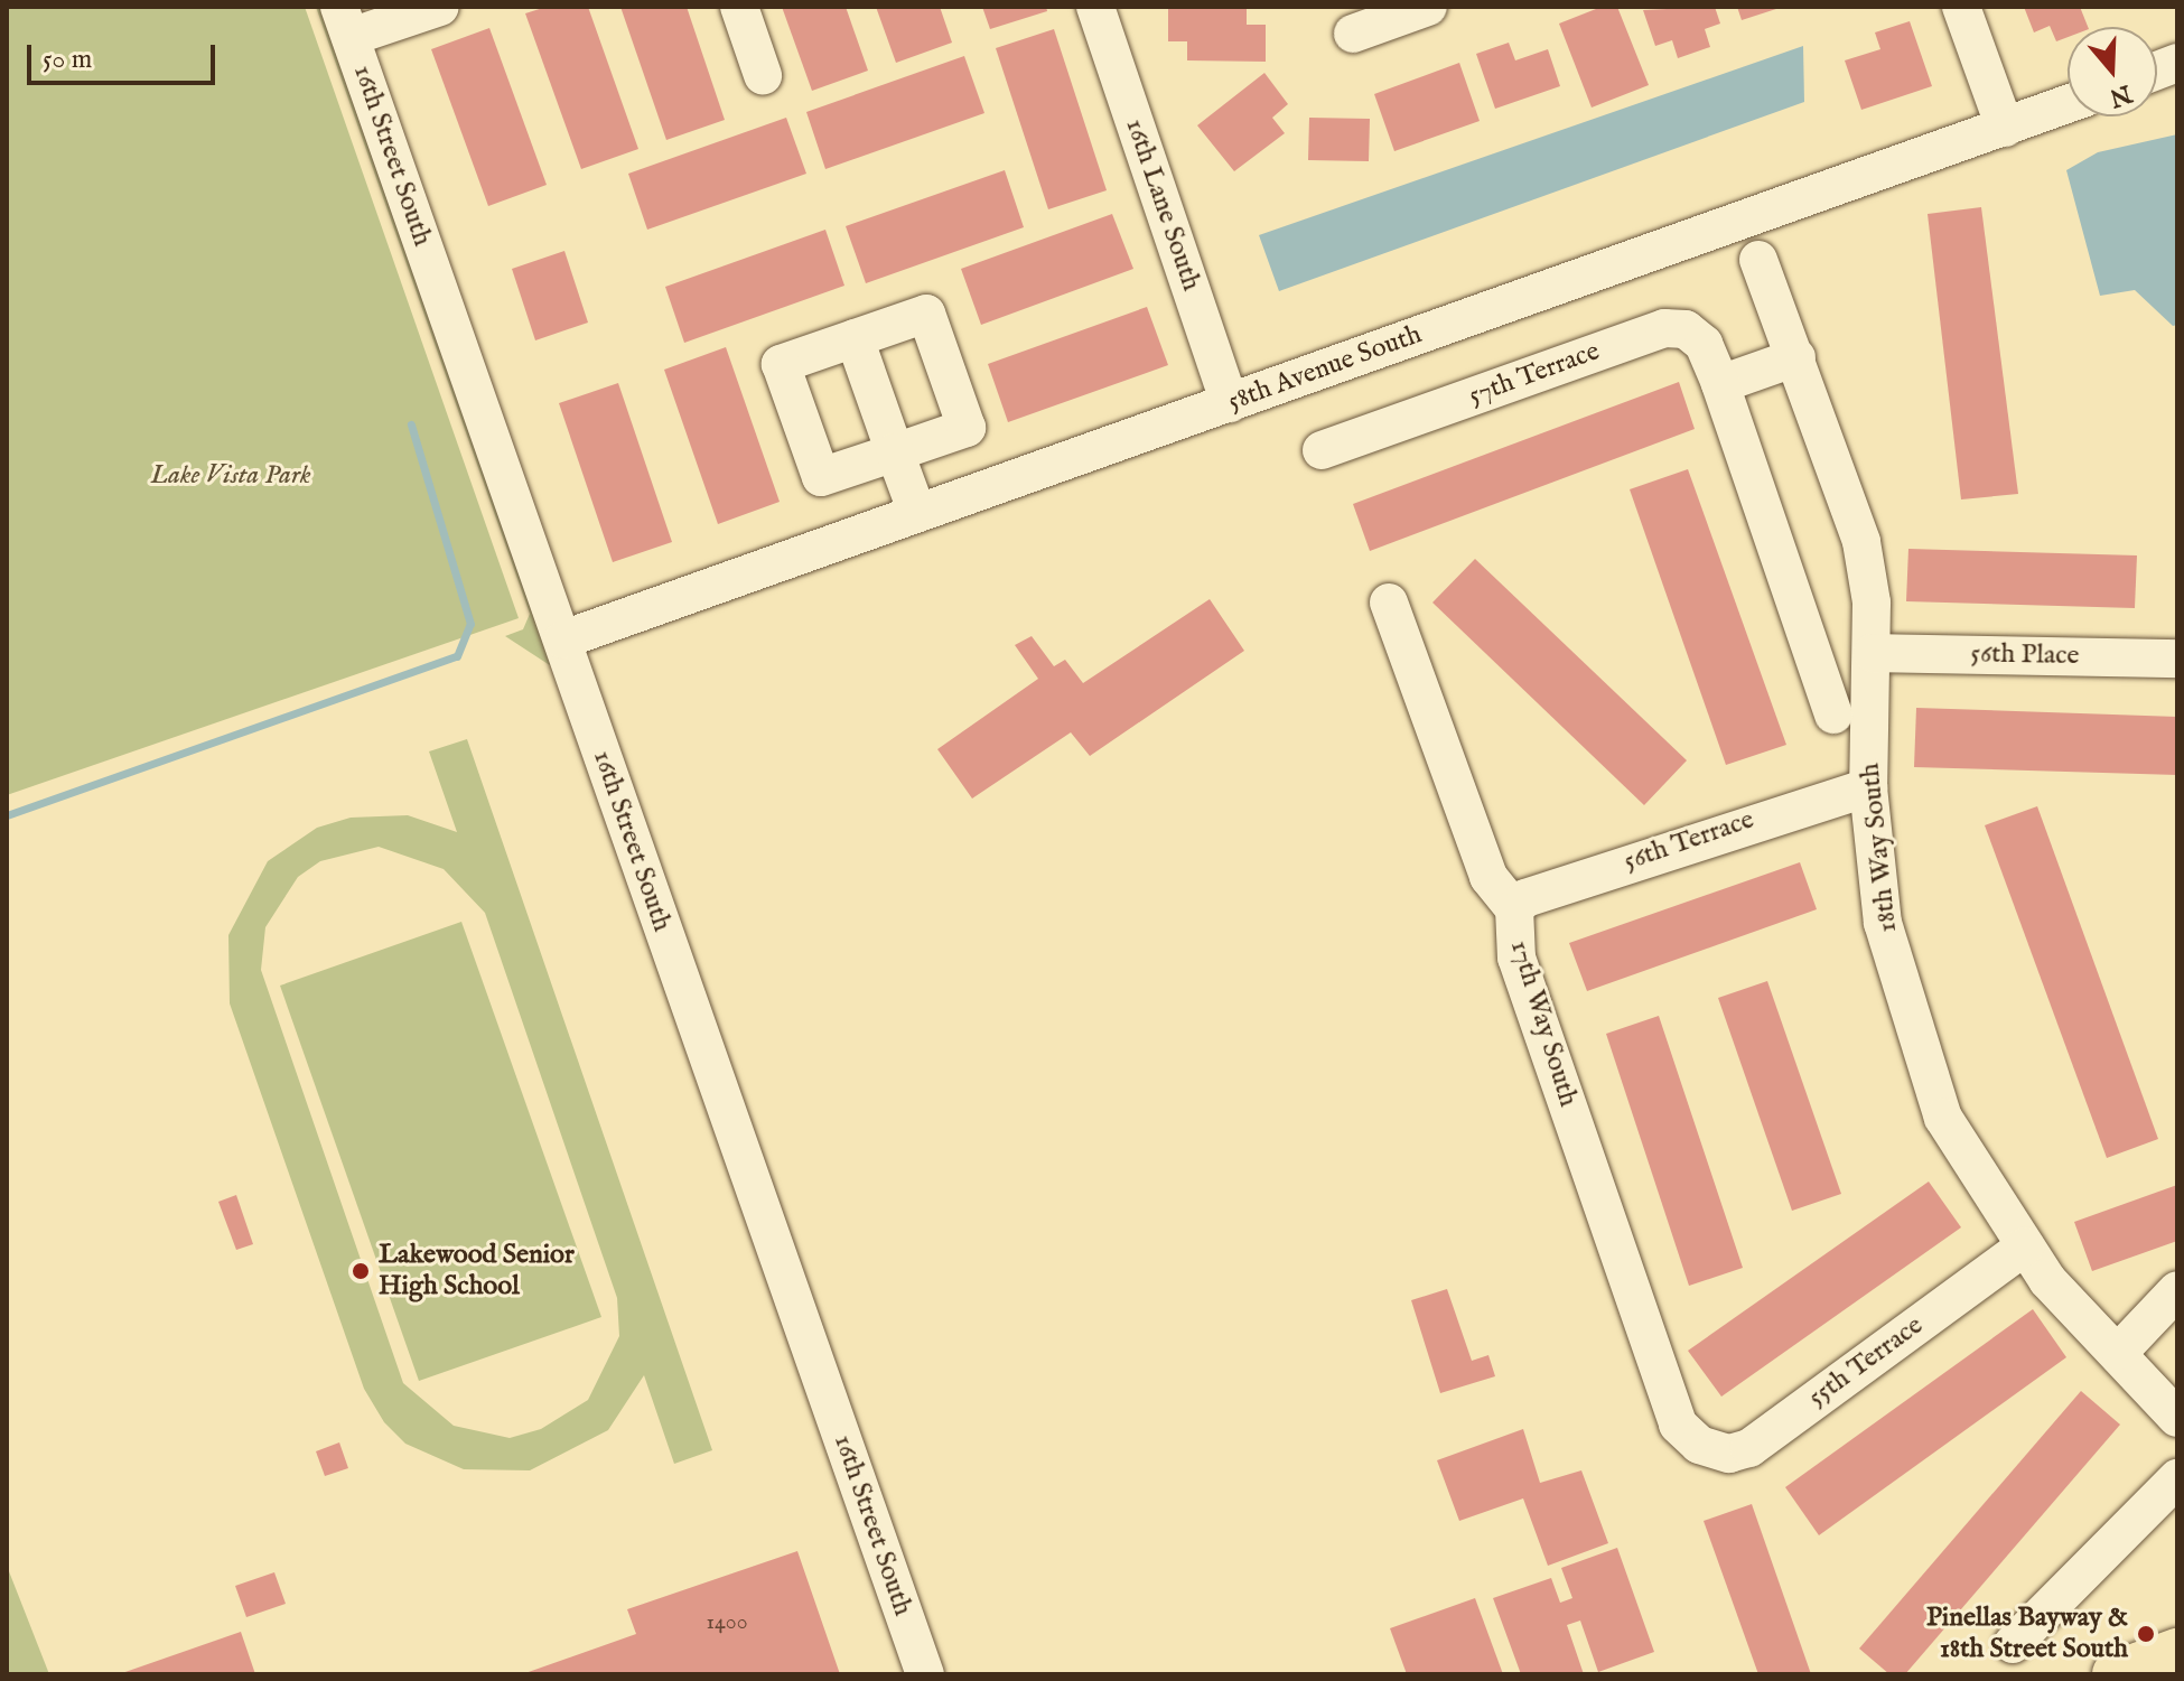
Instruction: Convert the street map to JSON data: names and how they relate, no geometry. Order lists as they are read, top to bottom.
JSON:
{
  "streets": {
    "street": [
      "16th Street South",
      "16th Lane South",
      "58th Avenue South",
      "57th Terrace",
      "56th Place",
      "56th Terrace",
      "18th Way South",
      "17th Way South",
      "55th Terrace"
    ]
  },
  "crossings": [
    ["16th Street South", "58th Avenue South"],
    ["16th Lane South", "58th Avenue South"],
    ["56th Place", "18th Way South"],
    ["56th Terrace", "18th Way South"],
    ["56th Terrace", "17th Way South"],
    ["18th Way South", "55th Terrace"],
    ["17th Way South", "55th Terrace"]
  ],
  "parks": ["Lake Vista Park"],
  "places": ["Lakewood Senior High School", "Pinellas Bayway & 18th Street South"],
  "house_numbers": ["1400"],
  "scale_bar": "50 m",
  "north": "bottom"
}
